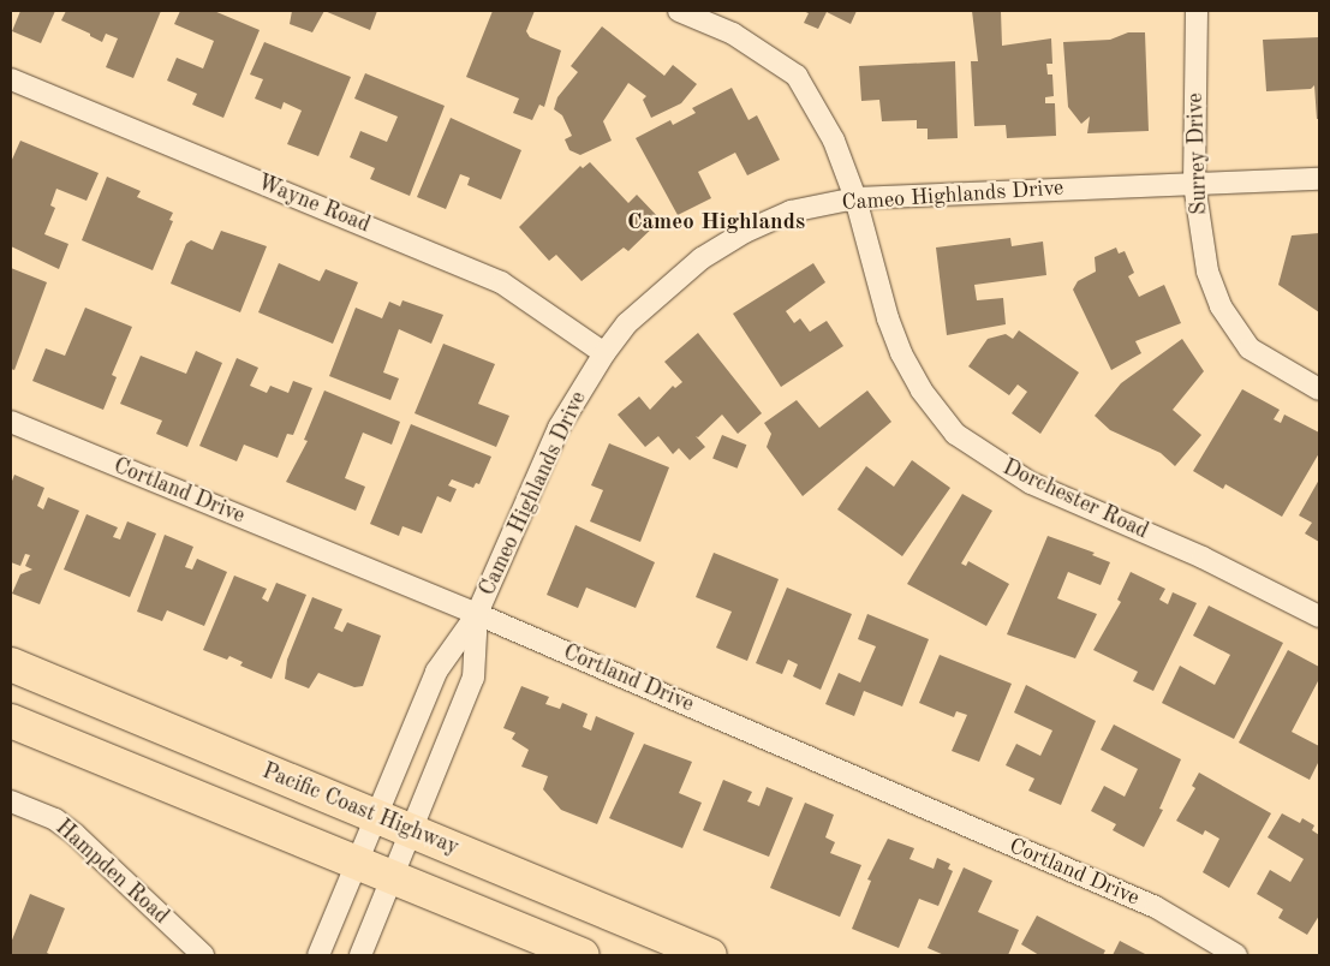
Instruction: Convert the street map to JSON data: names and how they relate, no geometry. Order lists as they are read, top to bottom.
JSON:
{
  "streets": {
    "highway": ["Pacific Coast Highway"],
    "street": [
      "Surrey Drive",
      "Cameo Highlands Drive",
      "Wayne Road",
      "Cortland Drive",
      "Dorchester Road",
      "Hampden Road"
    ]
  },
  "crossings": [
    ["Surrey Drive", "Cameo Highlands Drive"],
    ["Cameo Highlands Drive", "Wayne Road"],
    ["Cameo Highlands Drive", "Cortland Drive"],
    ["Cameo Highlands Drive", "Dorchester Road"],
    ["Cameo Highlands Drive", "Pacific Coast Highway"]
  ],
  "districts": ["Cameo Highlands"]
}
